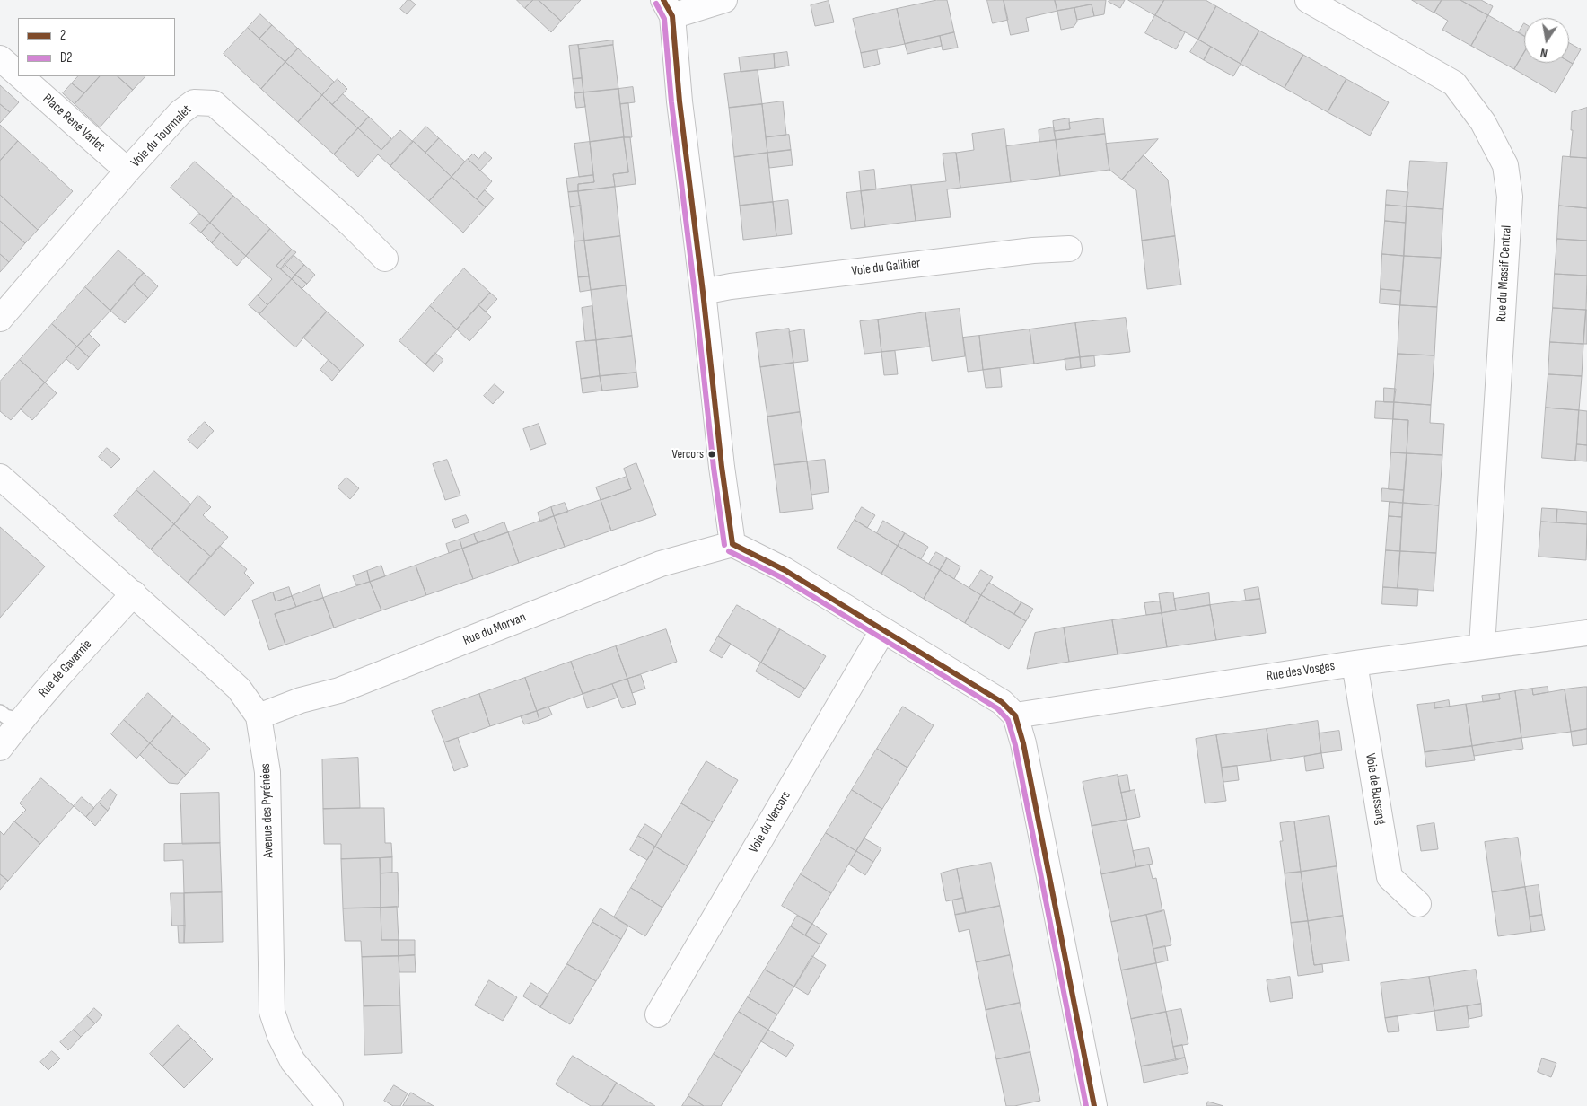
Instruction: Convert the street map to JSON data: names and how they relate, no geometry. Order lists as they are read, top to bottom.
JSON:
{
  "streets": {
    "street": [
      "Place René Varlet",
      "Voie du Tourmalet",
      "Voie du Galibier",
      "Rue du Massif Central",
      "Rue du Morvan",
      "Rue de Gavarnie",
      "Rue des Vosges",
      "Voie de Bussang",
      "Avenue des Pyrénées",
      "Voie du Vercors"
    ]
  },
  "crossings": [
    ["Place René Varlet", "Voie du Tourmalet"],
    ["Rue du Massif Central", "Rue des Vosges"],
    ["Rue du Morvan", "Avenue des Pyrénées"],
    ["Rue de Gavarnie", "Avenue des Pyrénées"],
    ["Rue des Vosges", "Voie de Bussang"]
  ],
  "places": ["Vercors"],
  "lines": ["transit line 2", "transit line D2"],
  "legend": ["2", "D2"],
  "north": "bottom"
}
